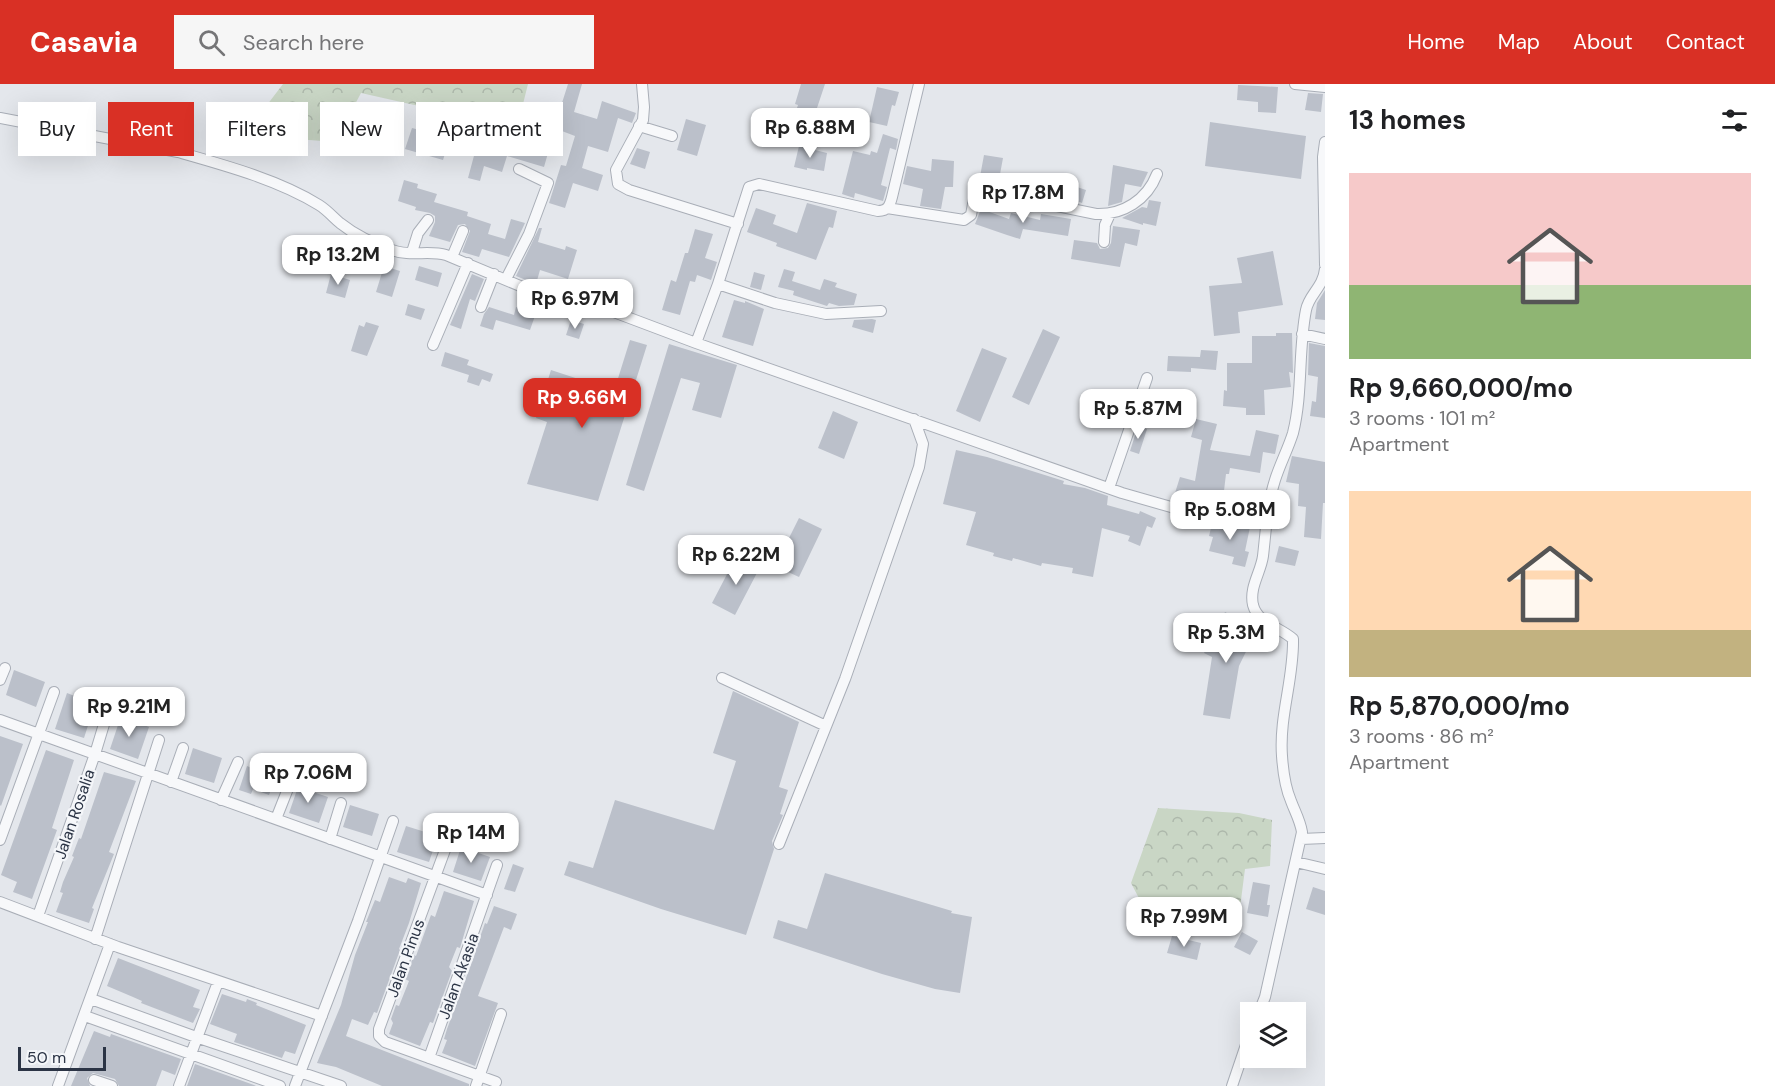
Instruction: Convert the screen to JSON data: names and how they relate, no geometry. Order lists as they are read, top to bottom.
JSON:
{
  "streets": {
    "street": ["Jalan Rosalia", "Jalan Pinus", "Jalan Akasia"]
  },
  "crossings": [
    ["Jalan Pinus", "Jalan Akasia"]
  ],
  "scale_bar": "50 m",
  "page": {
    "header": "Casavia",
    "search": "Search here",
    "nav": [
      "Home",
      "Map",
      "About",
      "Contact"
    ],
    "heading": "13 homes",
    "chip": [
      "Buy",
      "Rent",
      "Filters",
      "New",
      "Apartment"
    ],
    "price": [
      "Rp 6.88M",
      "Rp 17.8M",
      "Rp 13.2M",
      "Rp 6.97M",
      "Rp 9.66M",
      "Rp 5.87M",
      "Rp 5.08M",
      "Rp 6.22M",
      "Rp 5.3M",
      "Rp 9.21M",
      "Rp 7.06M",
      "Rp 14M",
      "Rp 7.99M"
    ],
    "list": [
      {
        "name": "Rp 9,660,000/mo",
        "note": "3 rooms · 101 m² · Apartment"
      },
      {
        "name": "Rp 5,870,000/mo",
        "note": "3 rooms · 86 m² · Apartment"
      }
    ],
    "scale": "50 m"
  }
}
